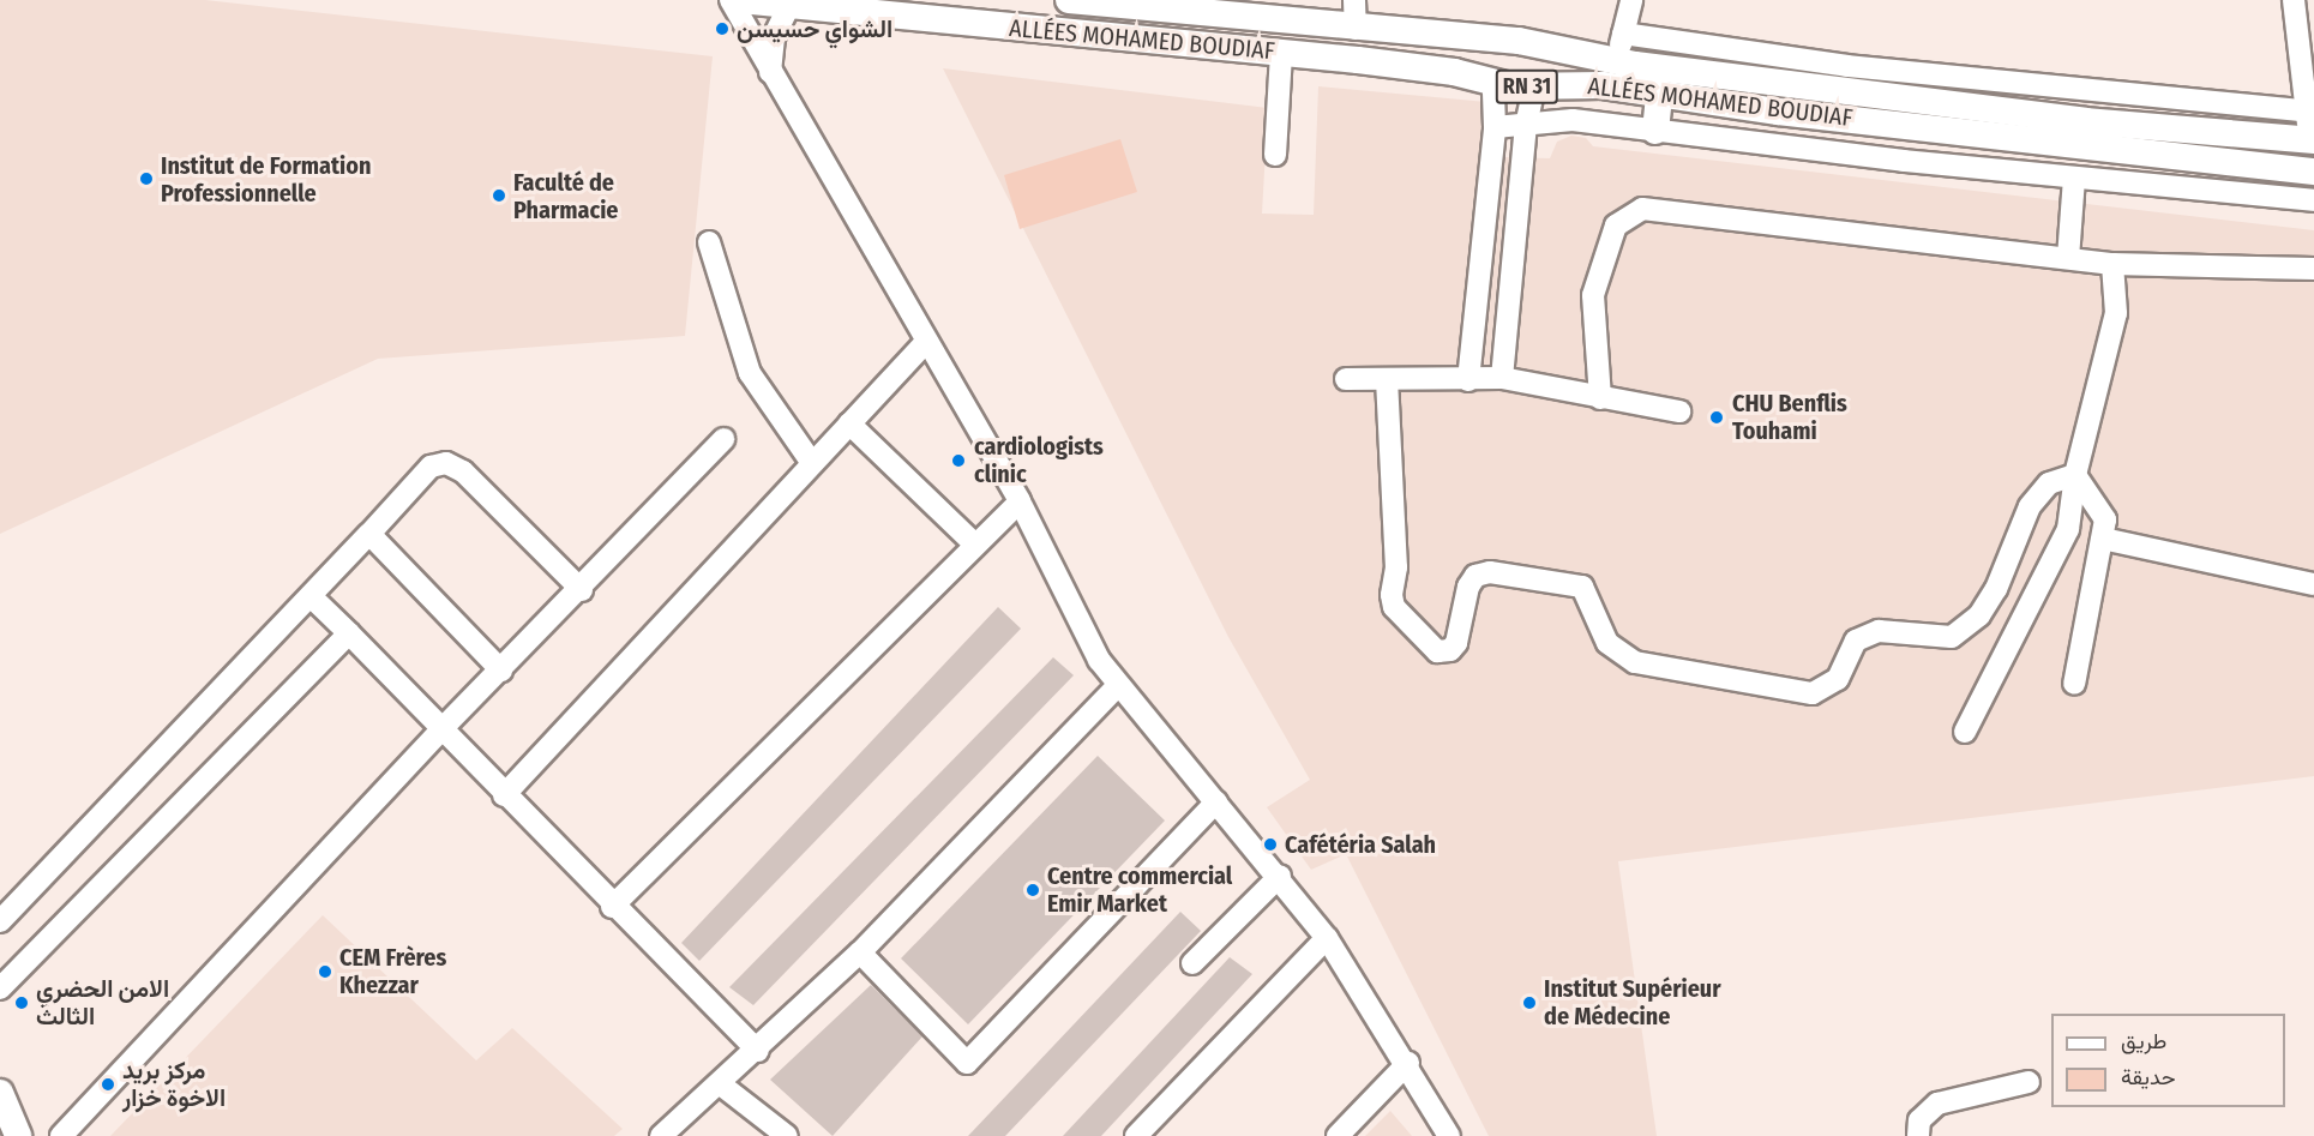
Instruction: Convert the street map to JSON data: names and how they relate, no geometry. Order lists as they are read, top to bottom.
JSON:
{
  "streets": {
    "main road": ["ALLÉES MOHAMED BOUDIAF", "RN 31"]
  },
  "places": [
    "الشواي حسيسن",
    "Institut de Formation Professionnelle",
    "Faculté de Pharmacie",
    "CHU Benflis Touhami",
    "cardiologists clinic",
    "Cafétéria Salah",
    "Centre commercial Emir Market",
    "CEM Frères Khezzar",
    "الامن الحضري الثالث",
    "Institut Supérieur de Médecine",
    "مركز بريد الاخوة خزار"
  ],
  "legend": ["طريق", "حديقة"]
}
